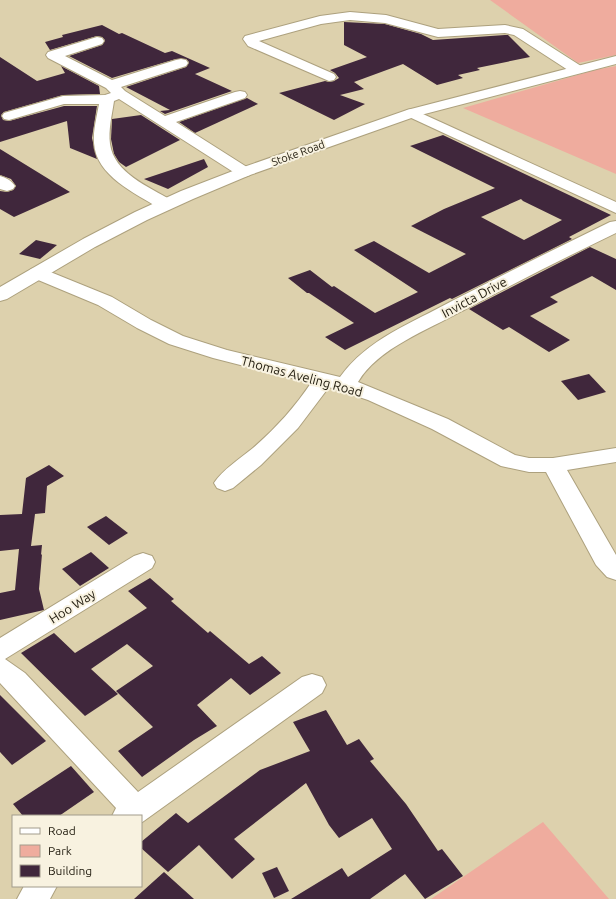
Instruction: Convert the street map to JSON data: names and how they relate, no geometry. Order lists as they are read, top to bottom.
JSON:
{
  "streets": {
    "street": [
      "Stoke Road",
      "Invicta Drive",
      "Thomas Aveling Road",
      "Hoo Way"
    ]
  },
  "crossings": [
    ["Stoke Road", "Thomas Aveling Road"],
    ["Invicta Drive", "Thomas Aveling Road"]
  ],
  "legend": ["Road", "Park", "Building"]
}
